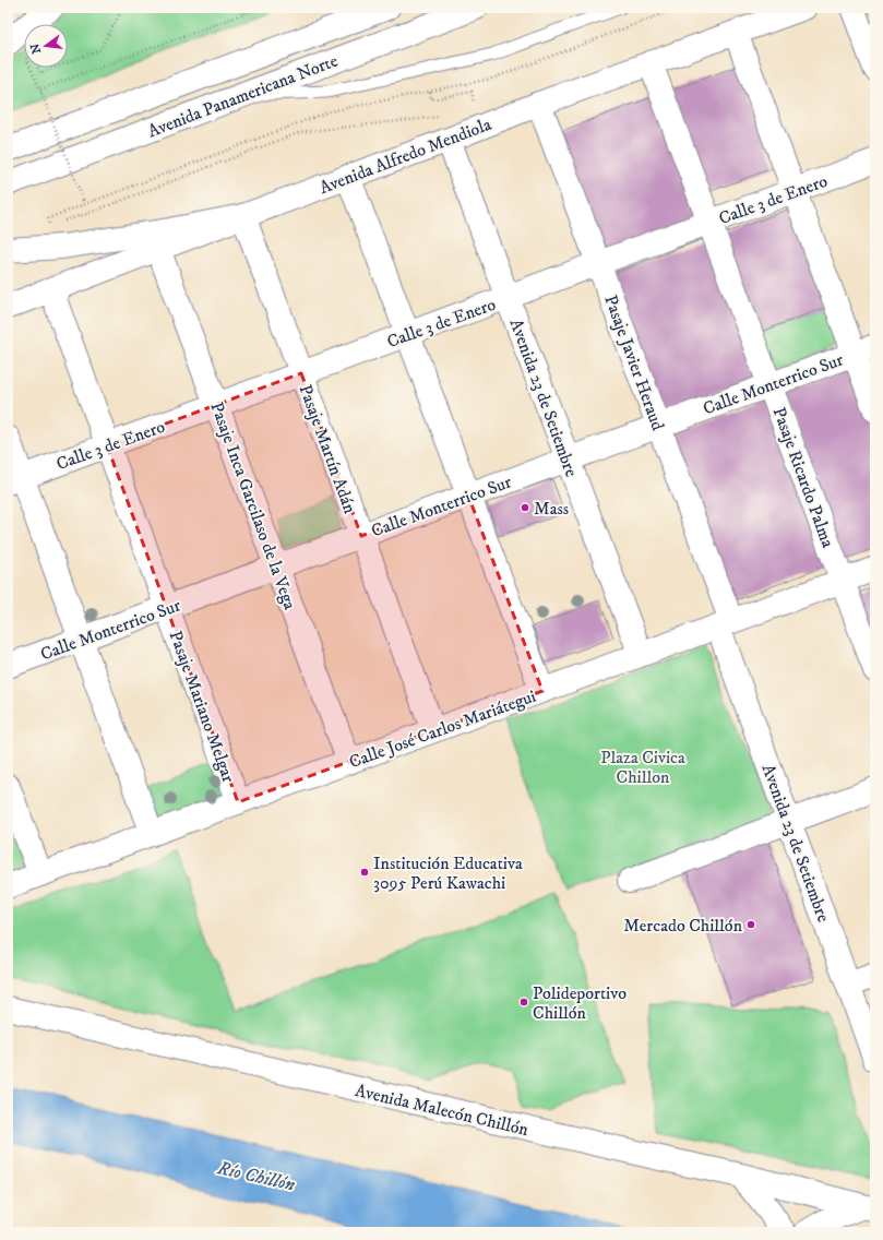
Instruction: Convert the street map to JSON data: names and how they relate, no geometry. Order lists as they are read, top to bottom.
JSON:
{
  "streets": {
    "main road": [
      "Avenida Panamericana Norte",
      "Avenida Alfredo Mendiola",
      "Calle 3 de Enero",
      "Pasaje Javier Heraud",
      "Calle Monterrico Sur",
      "Avenida 23 de Setiembre",
      "Pasaje Martín Adán",
      "Pasaje Ricardo Palma",
      "Pasaje Inca Garcilaso de la Vega",
      "Pasaje Mariano Melgar",
      "Calle José Carlos Mariátegui",
      "Avenida Malecón Chillón"
    ]
  },
  "crossings": [
    ["Avenida Alfredo Mendiola", "Pasaje Javier Heraud"],
    ["Avenida Alfredo Mendiola", "Avenida 23 de Setiembre"],
    ["Avenida Alfredo Mendiola", "Pasaje Martín Adán"],
    ["Avenida Alfredo Mendiola", "Pasaje Ricardo Palma"],
    ["Avenida Alfredo Mendiola", "Pasaje Inca Garcilaso de la Vega"],
    ["Avenida Alfredo Mendiola", "Pasaje Mariano Melgar"],
    ["Calle 3 de Enero", "Pasaje Javier Heraud"],
    ["Calle 3 de Enero", "Avenida 23 de Setiembre"],
    ["Calle 3 de Enero", "Pasaje Martín Adán"],
    ["Calle 3 de Enero", "Pasaje Ricardo Palma"],
    ["Calle 3 de Enero", "Pasaje Inca Garcilaso de la Vega"],
    ["Calle 3 de Enero", "Pasaje Mariano Melgar"],
    ["Pasaje Javier Heraud", "Calle Monterrico Sur"],
    ["Pasaje Javier Heraud", "Avenida 23 de Setiembre"],
    ["Pasaje Javier Heraud", "Calle José Carlos Mariátegui"],
    ["Calle Monterrico Sur", "Avenida 23 de Setiembre"],
    ["Calle Monterrico Sur", "Pasaje Martín Adán"],
    ["Calle Monterrico Sur", "Pasaje Ricardo Palma"],
    ["Calle Monterrico Sur", "Pasaje Inca Garcilaso de la Vega"],
    ["Calle Monterrico Sur", "Pasaje Mariano Melgar"],
    ["Avenida 23 de Setiembre", "Calle José Carlos Mariátegui"],
    ["Pasaje Martín Adán", "Calle José Carlos Mariátegui"],
    ["Pasaje Ricardo Palma", "Calle José Carlos Mariátegui"],
    ["Pasaje Inca Garcilaso de la Vega", "Calle José Carlos Mariátegui"],
    ["Pasaje Mariano Melgar", "Calle José Carlos Mariátegui"]
  ],
  "water": ["Río Chillón"],
  "parks": ["Plaza Civica Chillon"],
  "places": [
    "Mass",
    "Institución Educativa 3095 Perú Kawachi",
    "Mercado Chillón",
    "Polideportivo Chillón"
  ],
  "north": "left"
}
